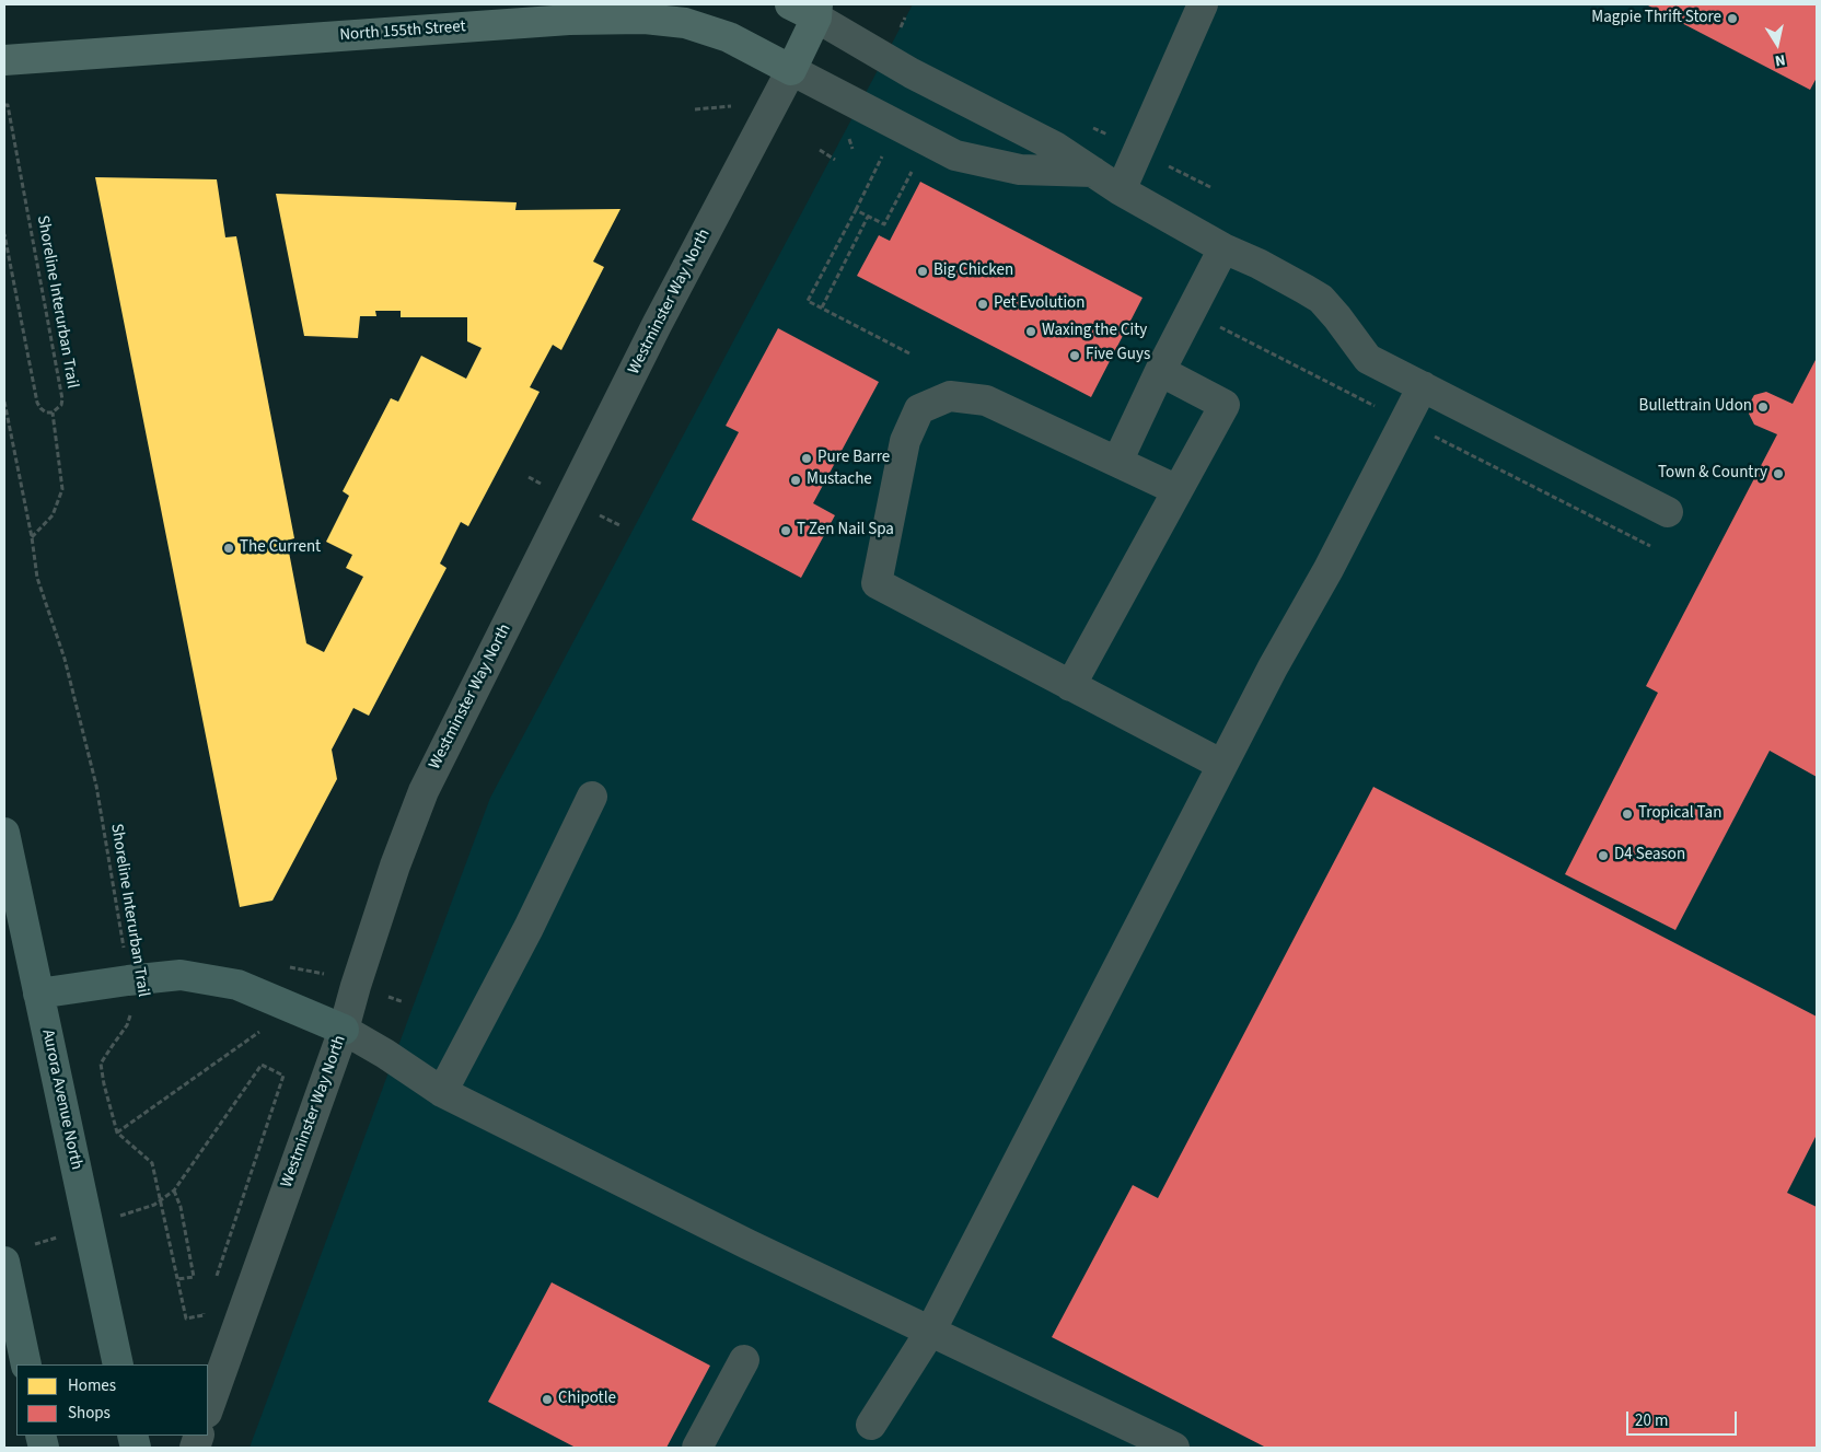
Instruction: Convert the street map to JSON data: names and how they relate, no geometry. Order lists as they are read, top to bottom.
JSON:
{
  "streets": {
    "highway": ["Aurora Avenue North"],
    "main road": ["North 155th Street", "Westminster Way North"],
    "path": ["Shoreline Interurban Trail"]
  },
  "crossings": [
    ["North 155th Street", "Westminster Way North"]
  ],
  "places": [
    "Magpie Thrift Store",
    "Big Chicken",
    "Pet Evolution",
    "Waxing the City",
    "Five Guys",
    "Bullettrain Udon",
    "Pure Barre",
    "Town & Country",
    "Mustache",
    "T Zen Nail Spa",
    "The Current",
    "Tropical Tan",
    "D4 Season",
    "Chipotle"
  ],
  "legend": ["Homes", "Shops"],
  "scale_bar": "20 m",
  "north": "bottom"
}
